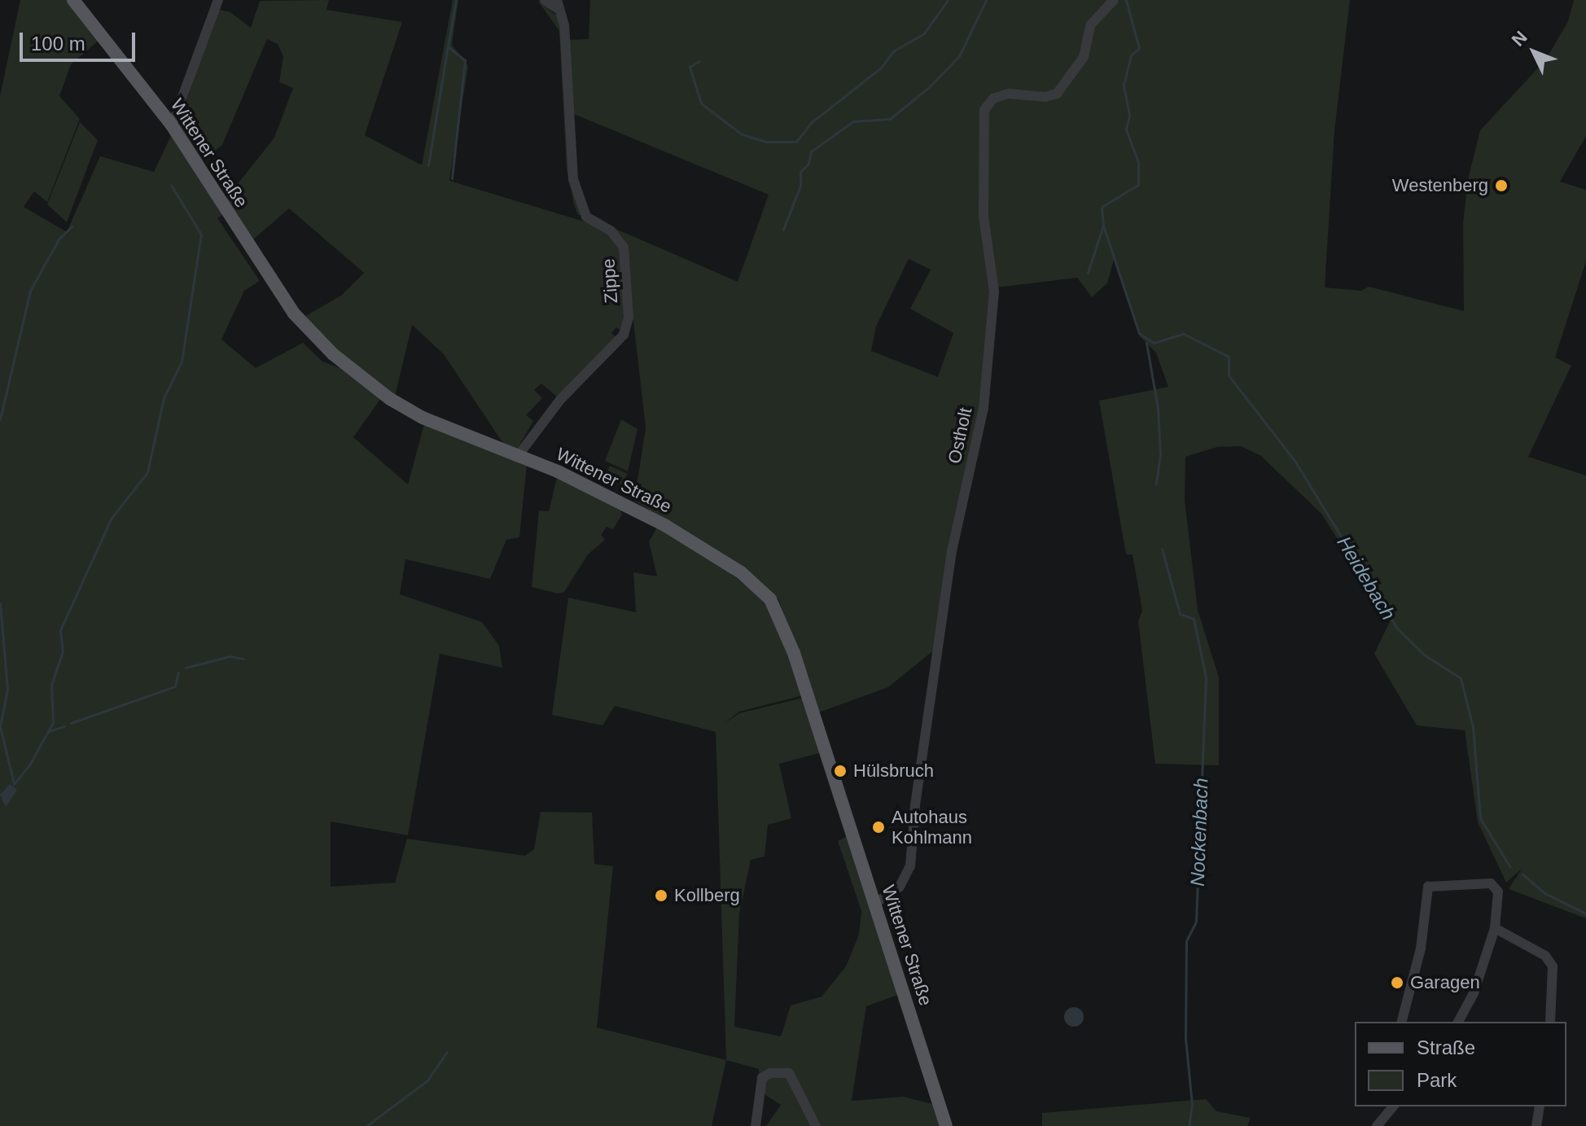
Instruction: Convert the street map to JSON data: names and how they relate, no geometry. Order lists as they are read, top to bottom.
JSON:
{
  "streets": {
    "main road": ["Wittener Straße"],
    "street": ["Zippe", "Ostholt"]
  },
  "crossings": [
    ["Wittener Straße", "Zippe"],
    ["Wittener Straße", "Ostholt"]
  ],
  "water": ["Heidebach", "Nockenbach"],
  "places": [
    "Westenberg",
    "Hülsbruch",
    "Autohaus Kohlmann",
    "Kollberg",
    "Garagen"
  ],
  "legend": ["Straße", "Park"],
  "scale_bar": "100 m",
  "north": "top left"
}
